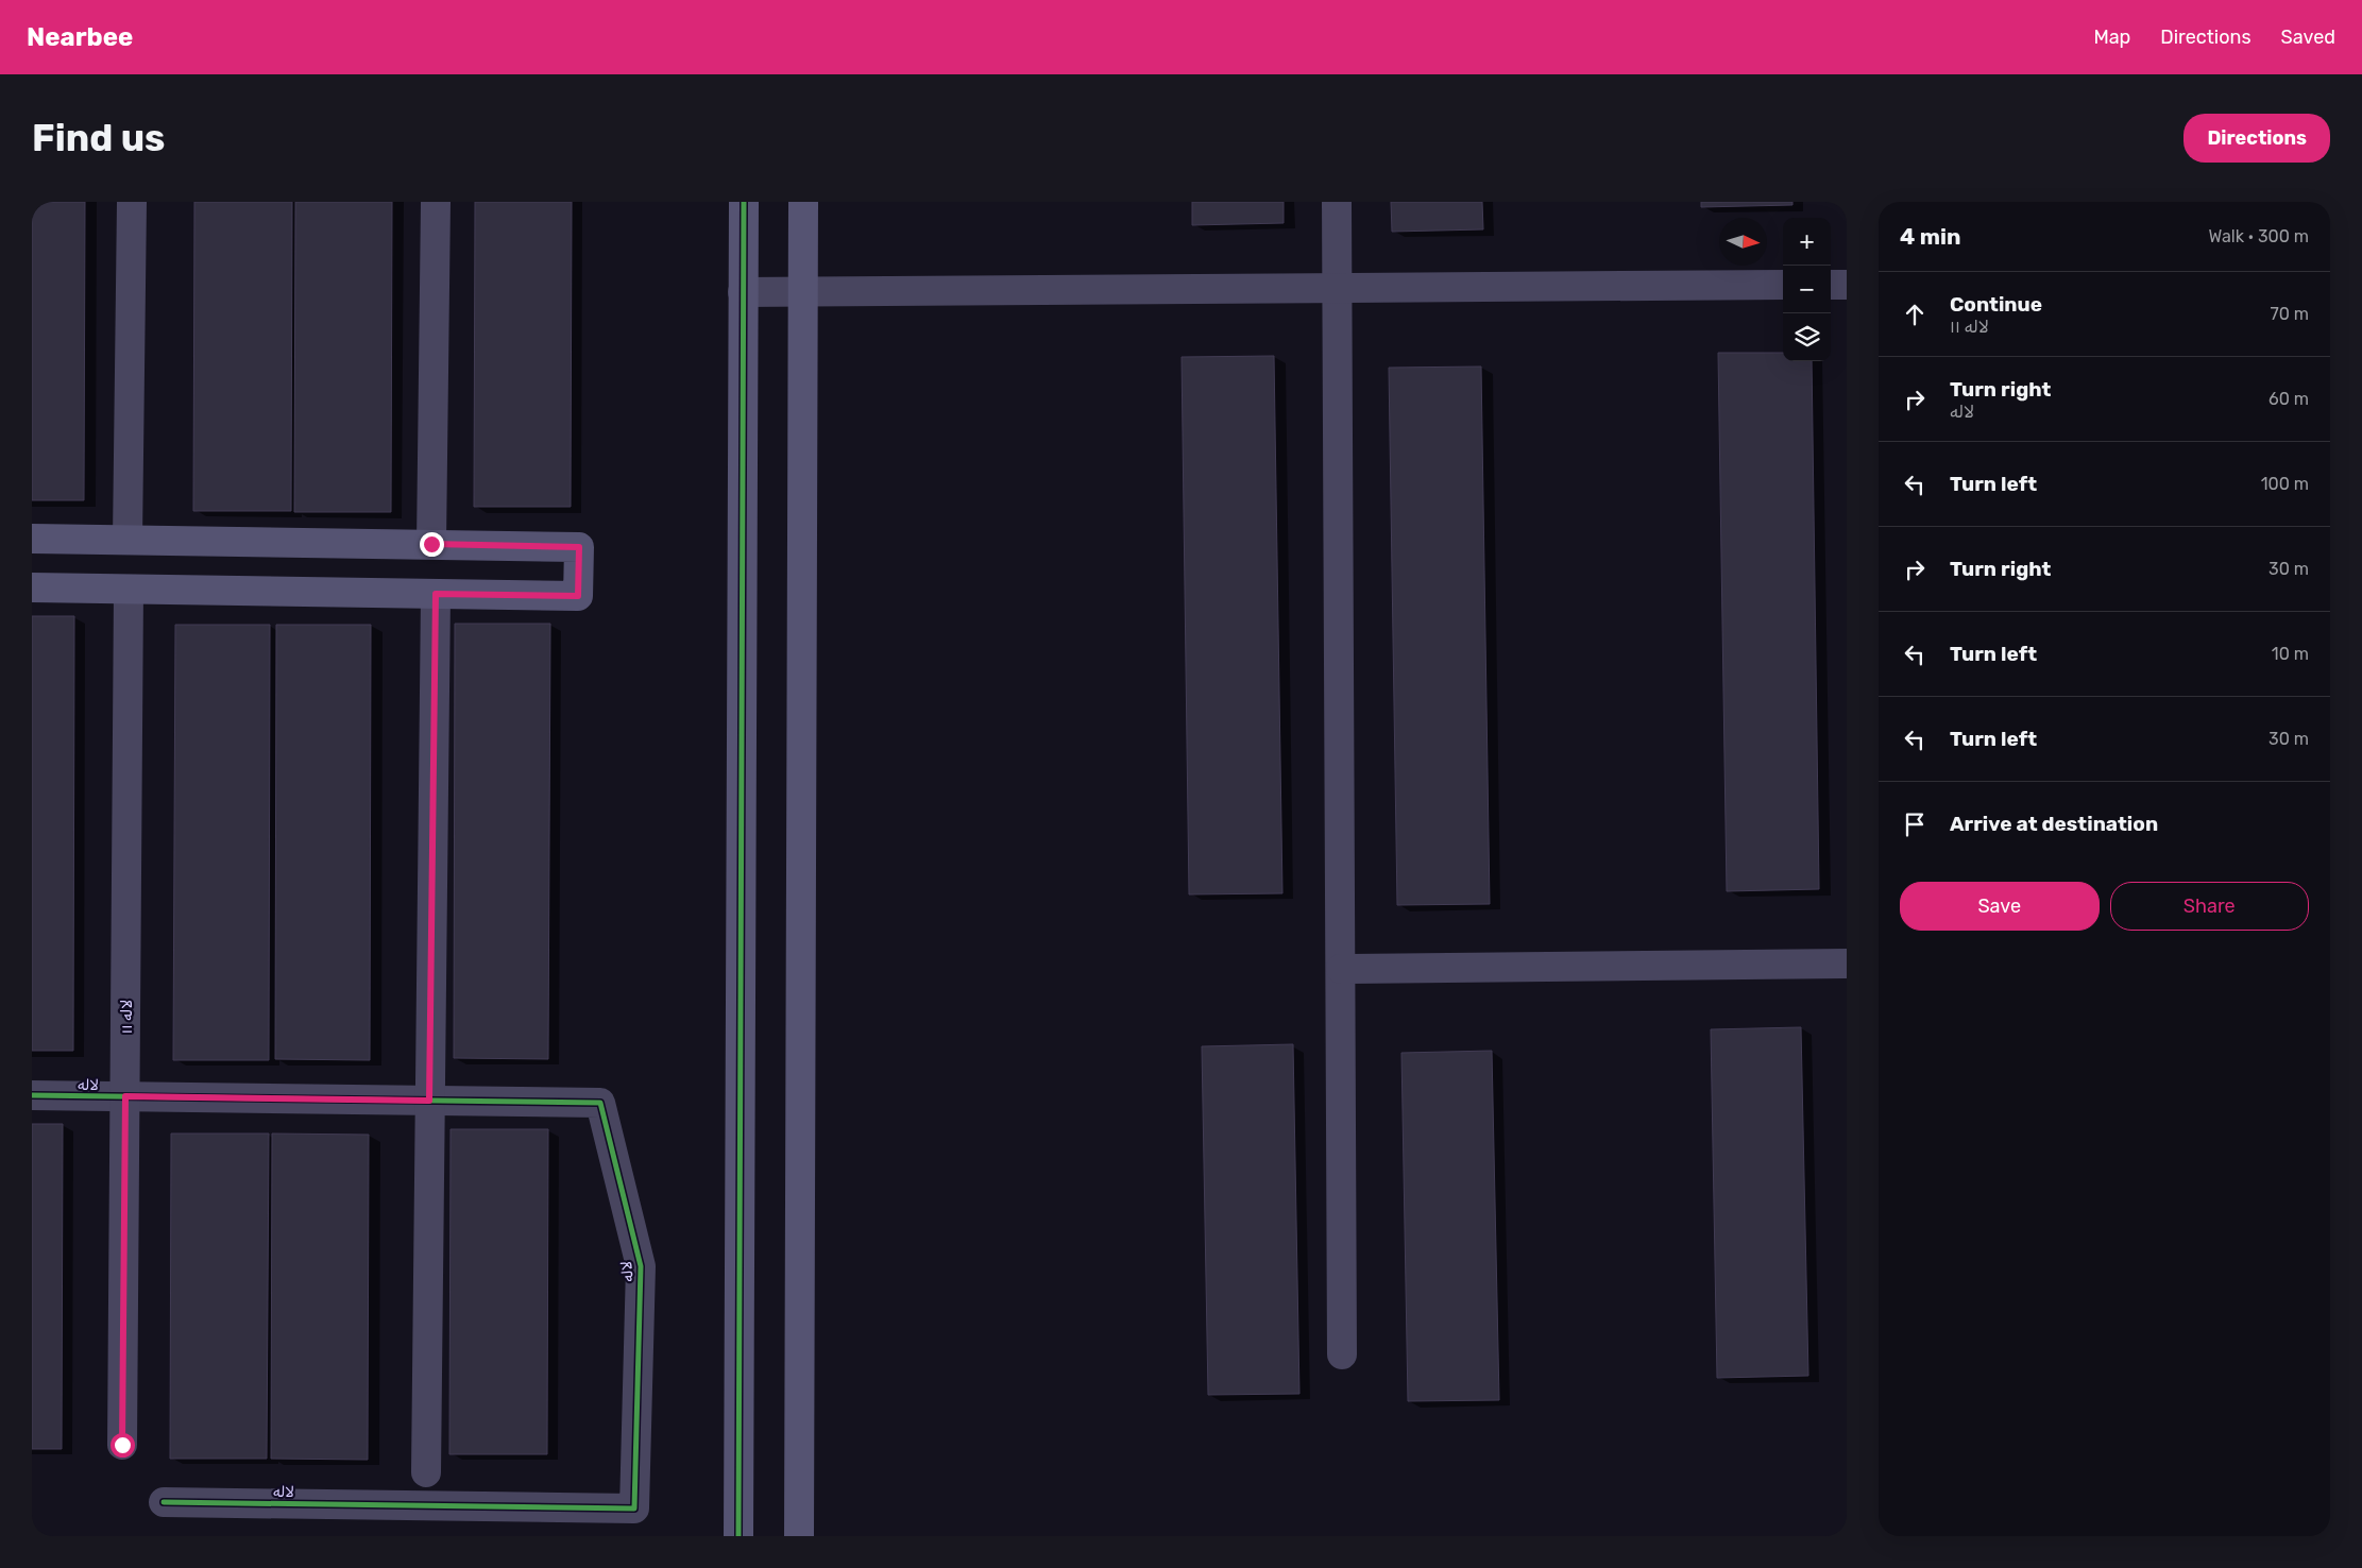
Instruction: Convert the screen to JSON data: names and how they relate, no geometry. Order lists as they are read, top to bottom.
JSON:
{
  "streets": {
    "street": ["لاله ۱۱", "لاله"]
  },
  "crossings": [
    ["لاله ۱۱", "لاله"]
  ],
  "north": "right",
  "page": {
    "header": "Nearbee",
    "nav": ["Map", "Directions", "Saved"],
    "buttons": [
      "Directions",
      ["Save", "Share"]
    ],
    "title": "Find us",
    "heading": ["4 min", "Walk · 300 m"],
    "map_buttons": ["+", "−"],
    "list": [
      ["Continue", "لاله ۱۱", "70 m"],
      ["Turn right", "لاله", "60 m"],
      ["Turn left", "100 m"],
      ["Turn right", "30 m"],
      ["Turn left", "10 m"],
      ["Turn left", "30 m"],
      "Arrive at destination"
    ]
  }
}
